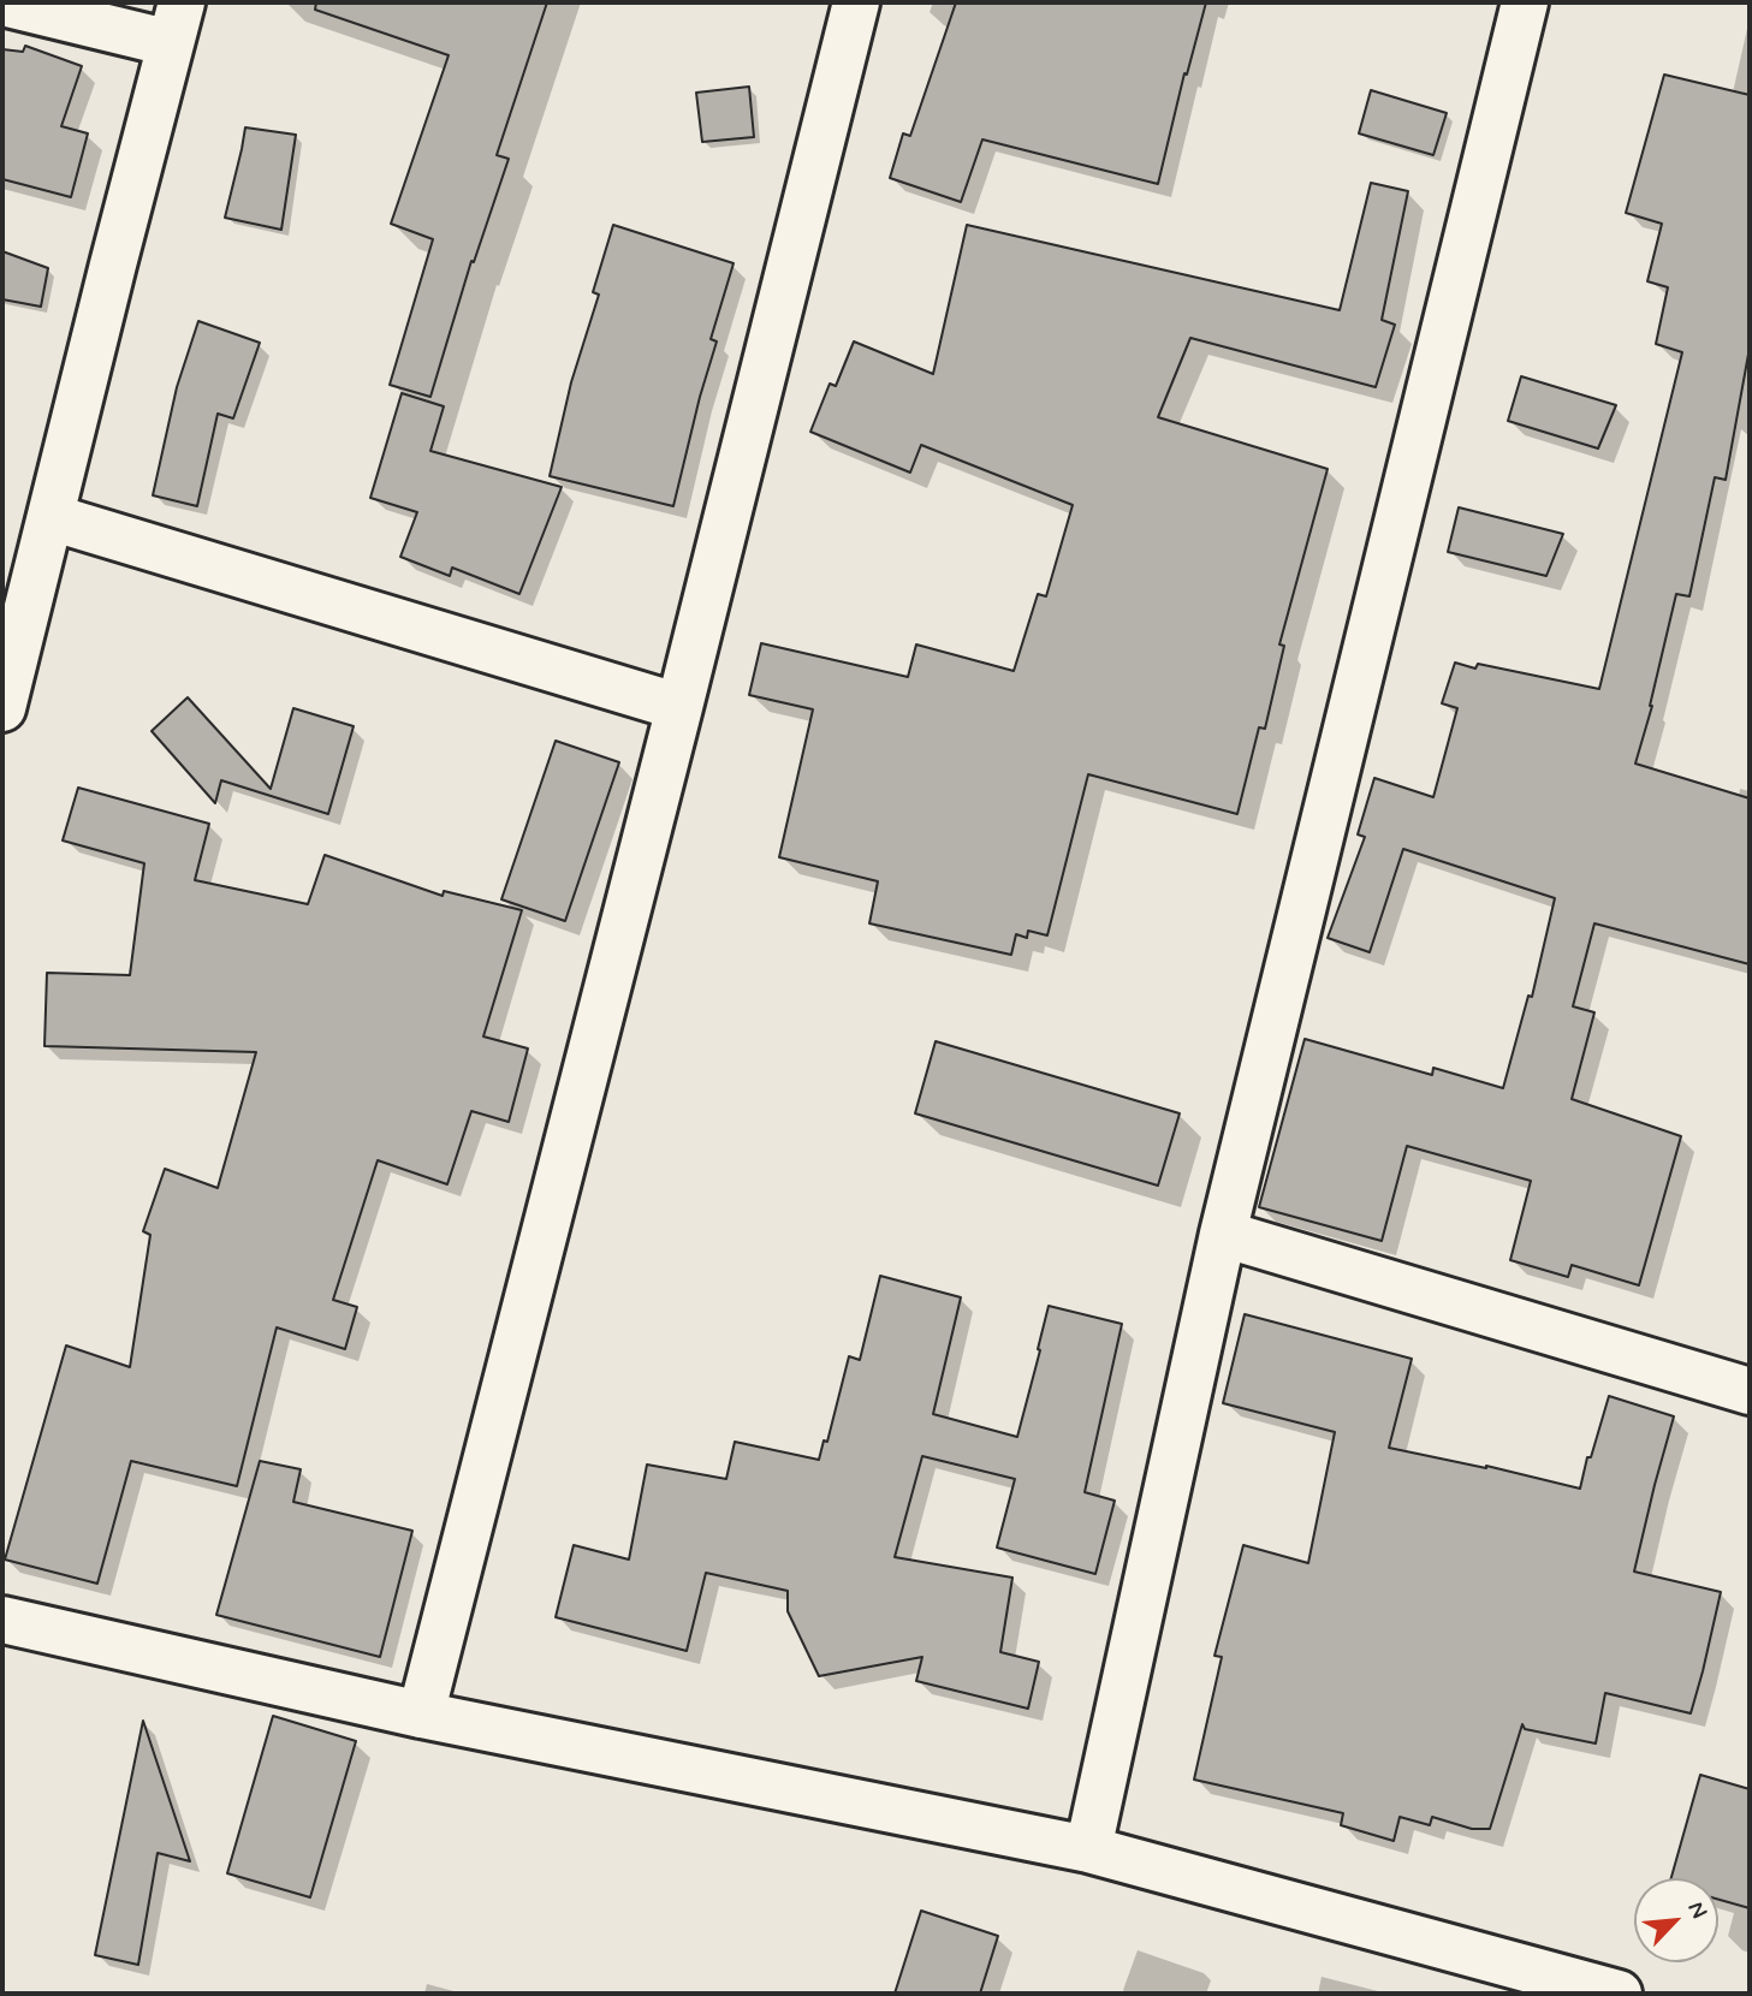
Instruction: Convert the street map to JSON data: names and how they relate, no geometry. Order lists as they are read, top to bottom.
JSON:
{
  "north": "top right"
}
